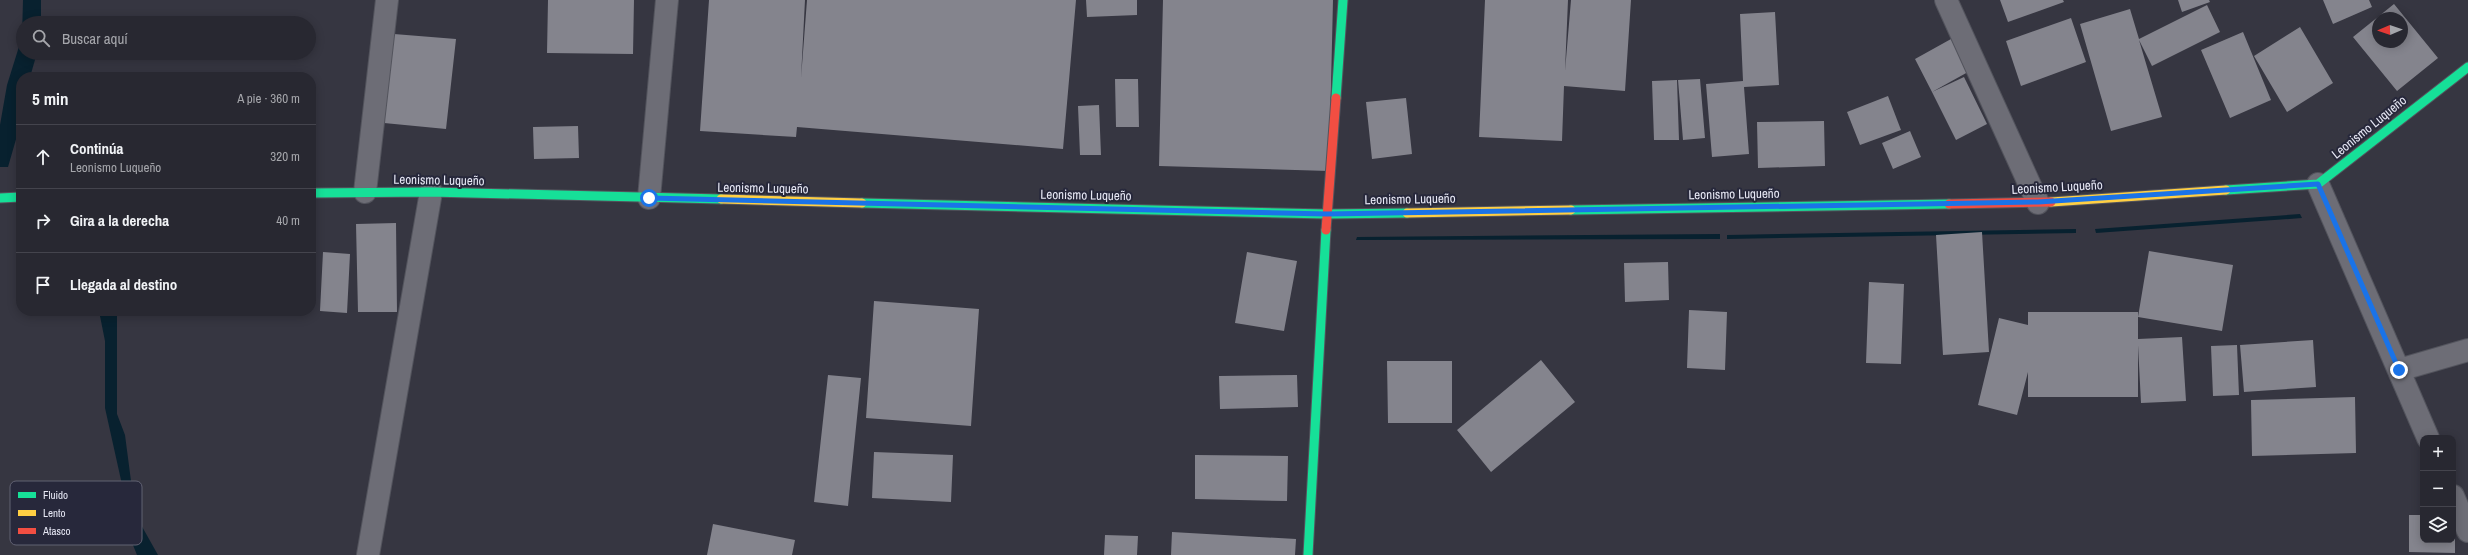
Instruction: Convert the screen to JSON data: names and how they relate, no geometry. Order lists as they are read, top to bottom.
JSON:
{
  "streets": {
    "street": ["Leonismo Luqueño"]
  },
  "legend": ["Fluido", "Lento", "Atasco"],
  "north": "left",
  "page": {
    "search": "Buscar aquí",
    "heading": ["5 min", "A pie · 360 m"],
    "list": [
      ["Continúa", "Leonismo Luqueño", "320 m"],
      ["Gira a la derecha", "40 m"],
      "Llegada al destino"
    ],
    "map_buttons": ["+", "−"]
  }
}
